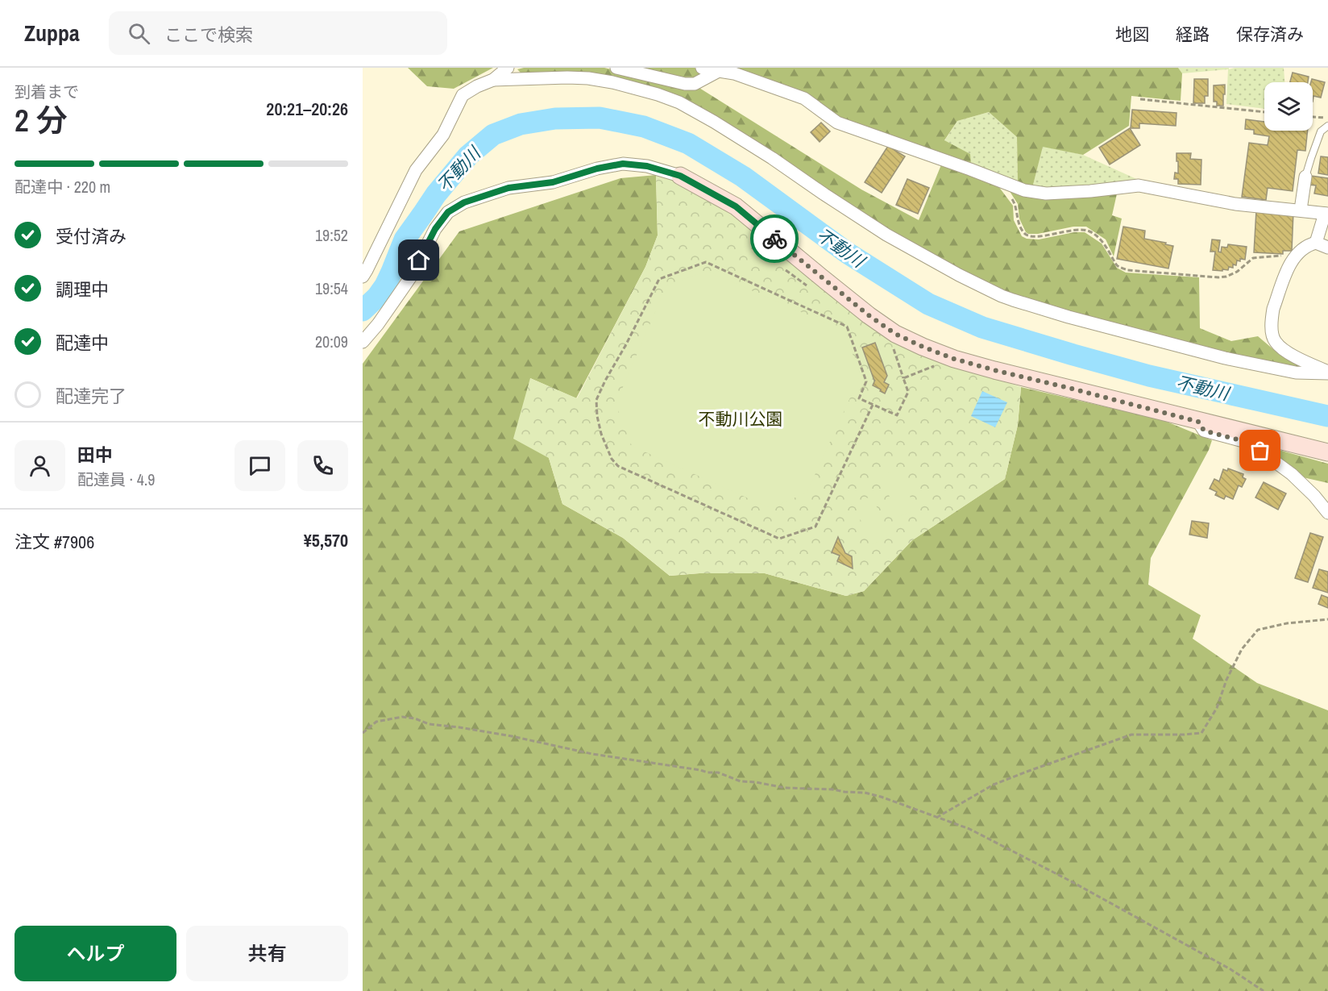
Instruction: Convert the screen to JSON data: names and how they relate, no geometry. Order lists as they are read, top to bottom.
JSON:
{
  "water": ["不動川"],
  "parks": ["不動川公園"],
  "page": {
    "header": "Zuppa",
    "search": "ここで検索",
    "nav": ["地図", "経路", "保存済み"],
    "heading": ["2 分", "到着まで", "20:21–20:26"],
    "panel": [
      "田中",
      "配達員 · 4.9",
      "注文 #7906",
      "¥5,570"
    ],
    "bar": "配達中 · 220 m",
    "list": [
      ["受付済み", "19:52"],
      ["調理中", "19:54"],
      ["配達中", "20:09"],
      "配達完了"
    ],
    "buttons": ["ヘルプ", "共有"]
  }
}
